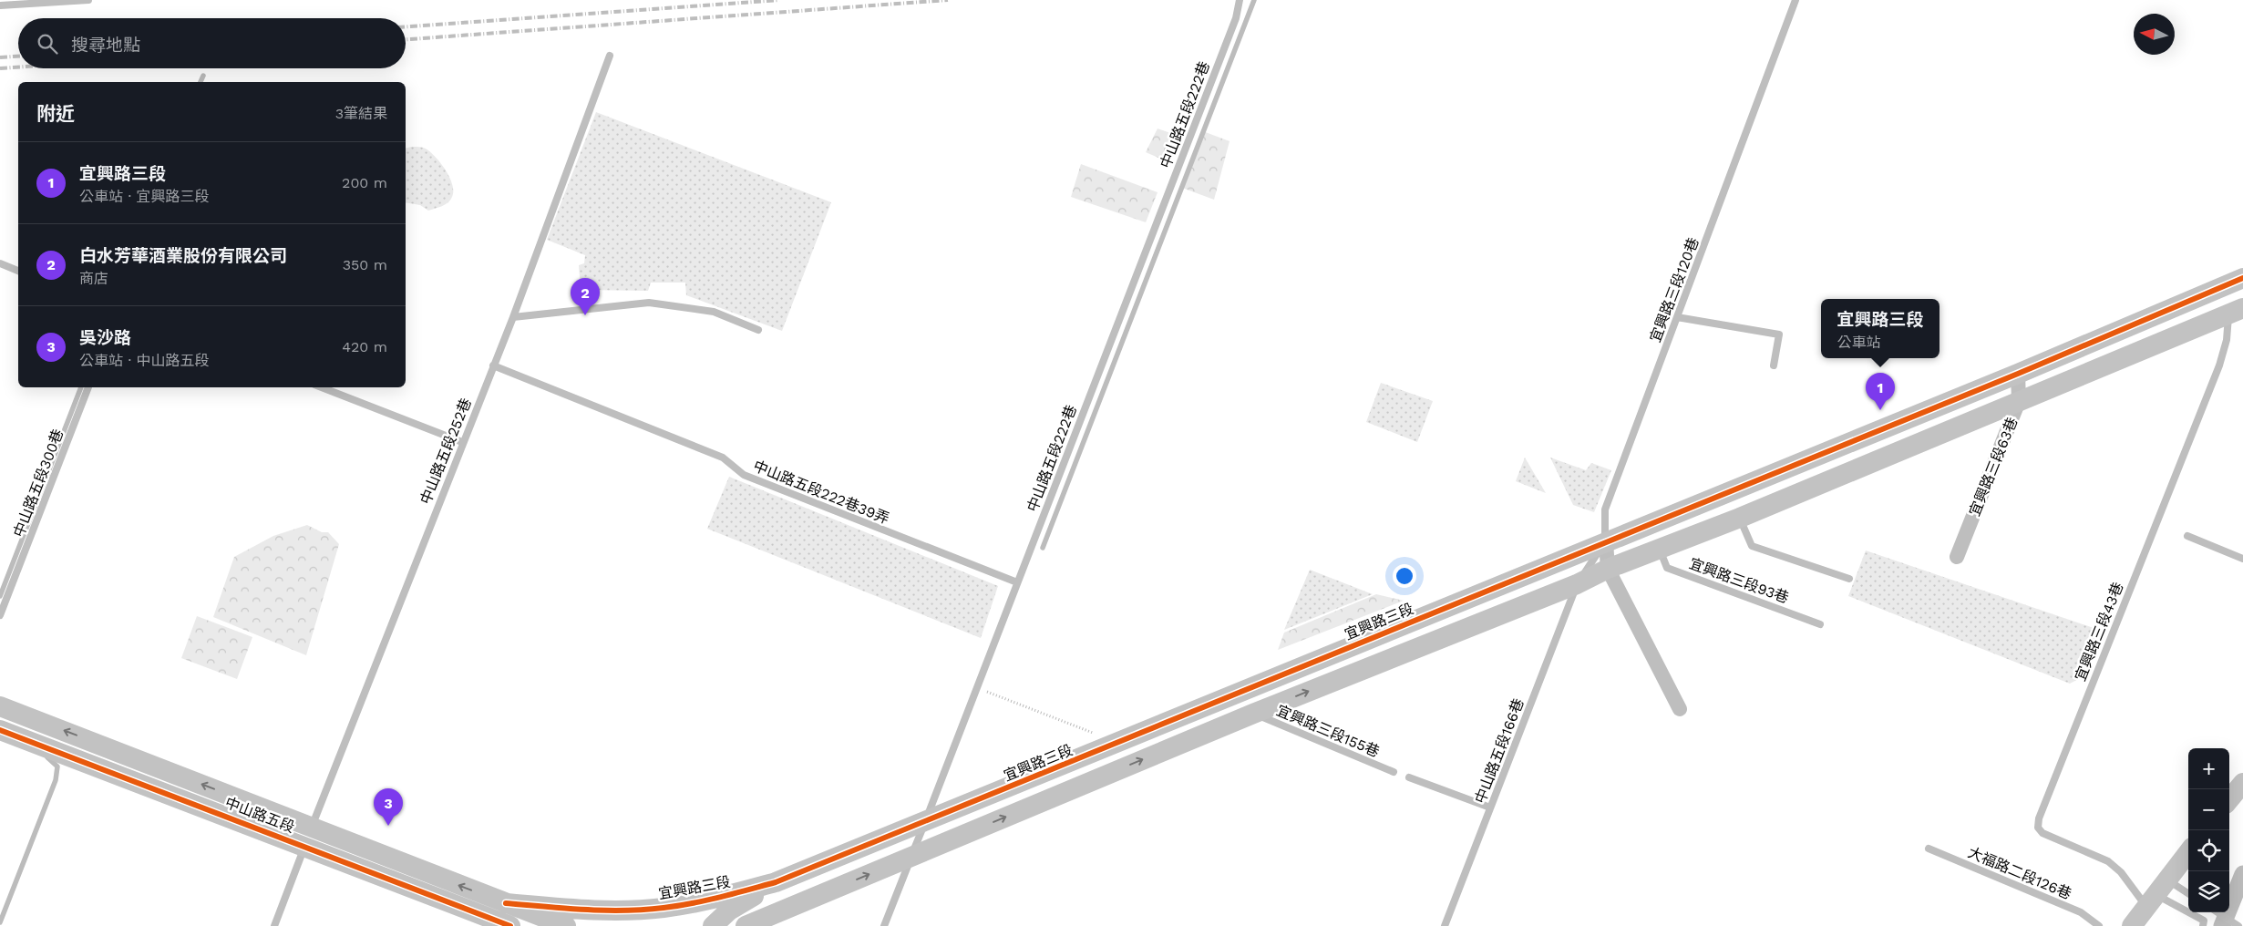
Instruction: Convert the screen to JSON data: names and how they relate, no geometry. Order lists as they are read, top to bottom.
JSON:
{
  "streets": {
    "street": ["宜興路三段63巷", "宜興路三段", "中山路五段"],
    "lane": [
      "中山路五段222巷",
      "宜興路三段120巷",
      "中山路五段252巷",
      "中山路五段300巷",
      "中山路五段222巷39弄",
      "宜興路三段93巷",
      "宜興路三段43巷",
      "宜興路三段155巷",
      "中山路五段166巷",
      "大福路二段126巷"
    ]
  },
  "crossings": [
    ["中山路五段222巷", "中山路五段222巷39弄"],
    ["中山路五段222巷", "宜興路三段"],
    ["宜興路三段120巷", "宜興路三段"],
    ["中山路五段252巷", "中山路五段222巷39弄"],
    ["中山路五段252巷", "中山路五段"],
    ["宜興路三段63巷", "宜興路三段"],
    ["宜興路三段", "中山路五段"]
  ],
  "north": "left",
  "page": {
    "search": "搜尋地點",
    "heading": ["附近", "3筆結果"],
    "list": [
      {
        "mark": "1",
        "name": "宜興路三段",
        "note": "公車站 · 宜興路三段",
        "value": "200 m"
      },
      {
        "mark": "2",
        "name": "白水芳華酒業股份有限公司",
        "note": "商店",
        "value": "350 m"
      },
      {
        "mark": "3",
        "name": "吳沙路",
        "note": "公車站 · 中山路五段",
        "value": "420 m"
      }
    ],
    "pins": ["2", "1", "3"],
    "popup": ["宜興路三段", "公車站"],
    "map_buttons": ["+", "−"]
  }
}
